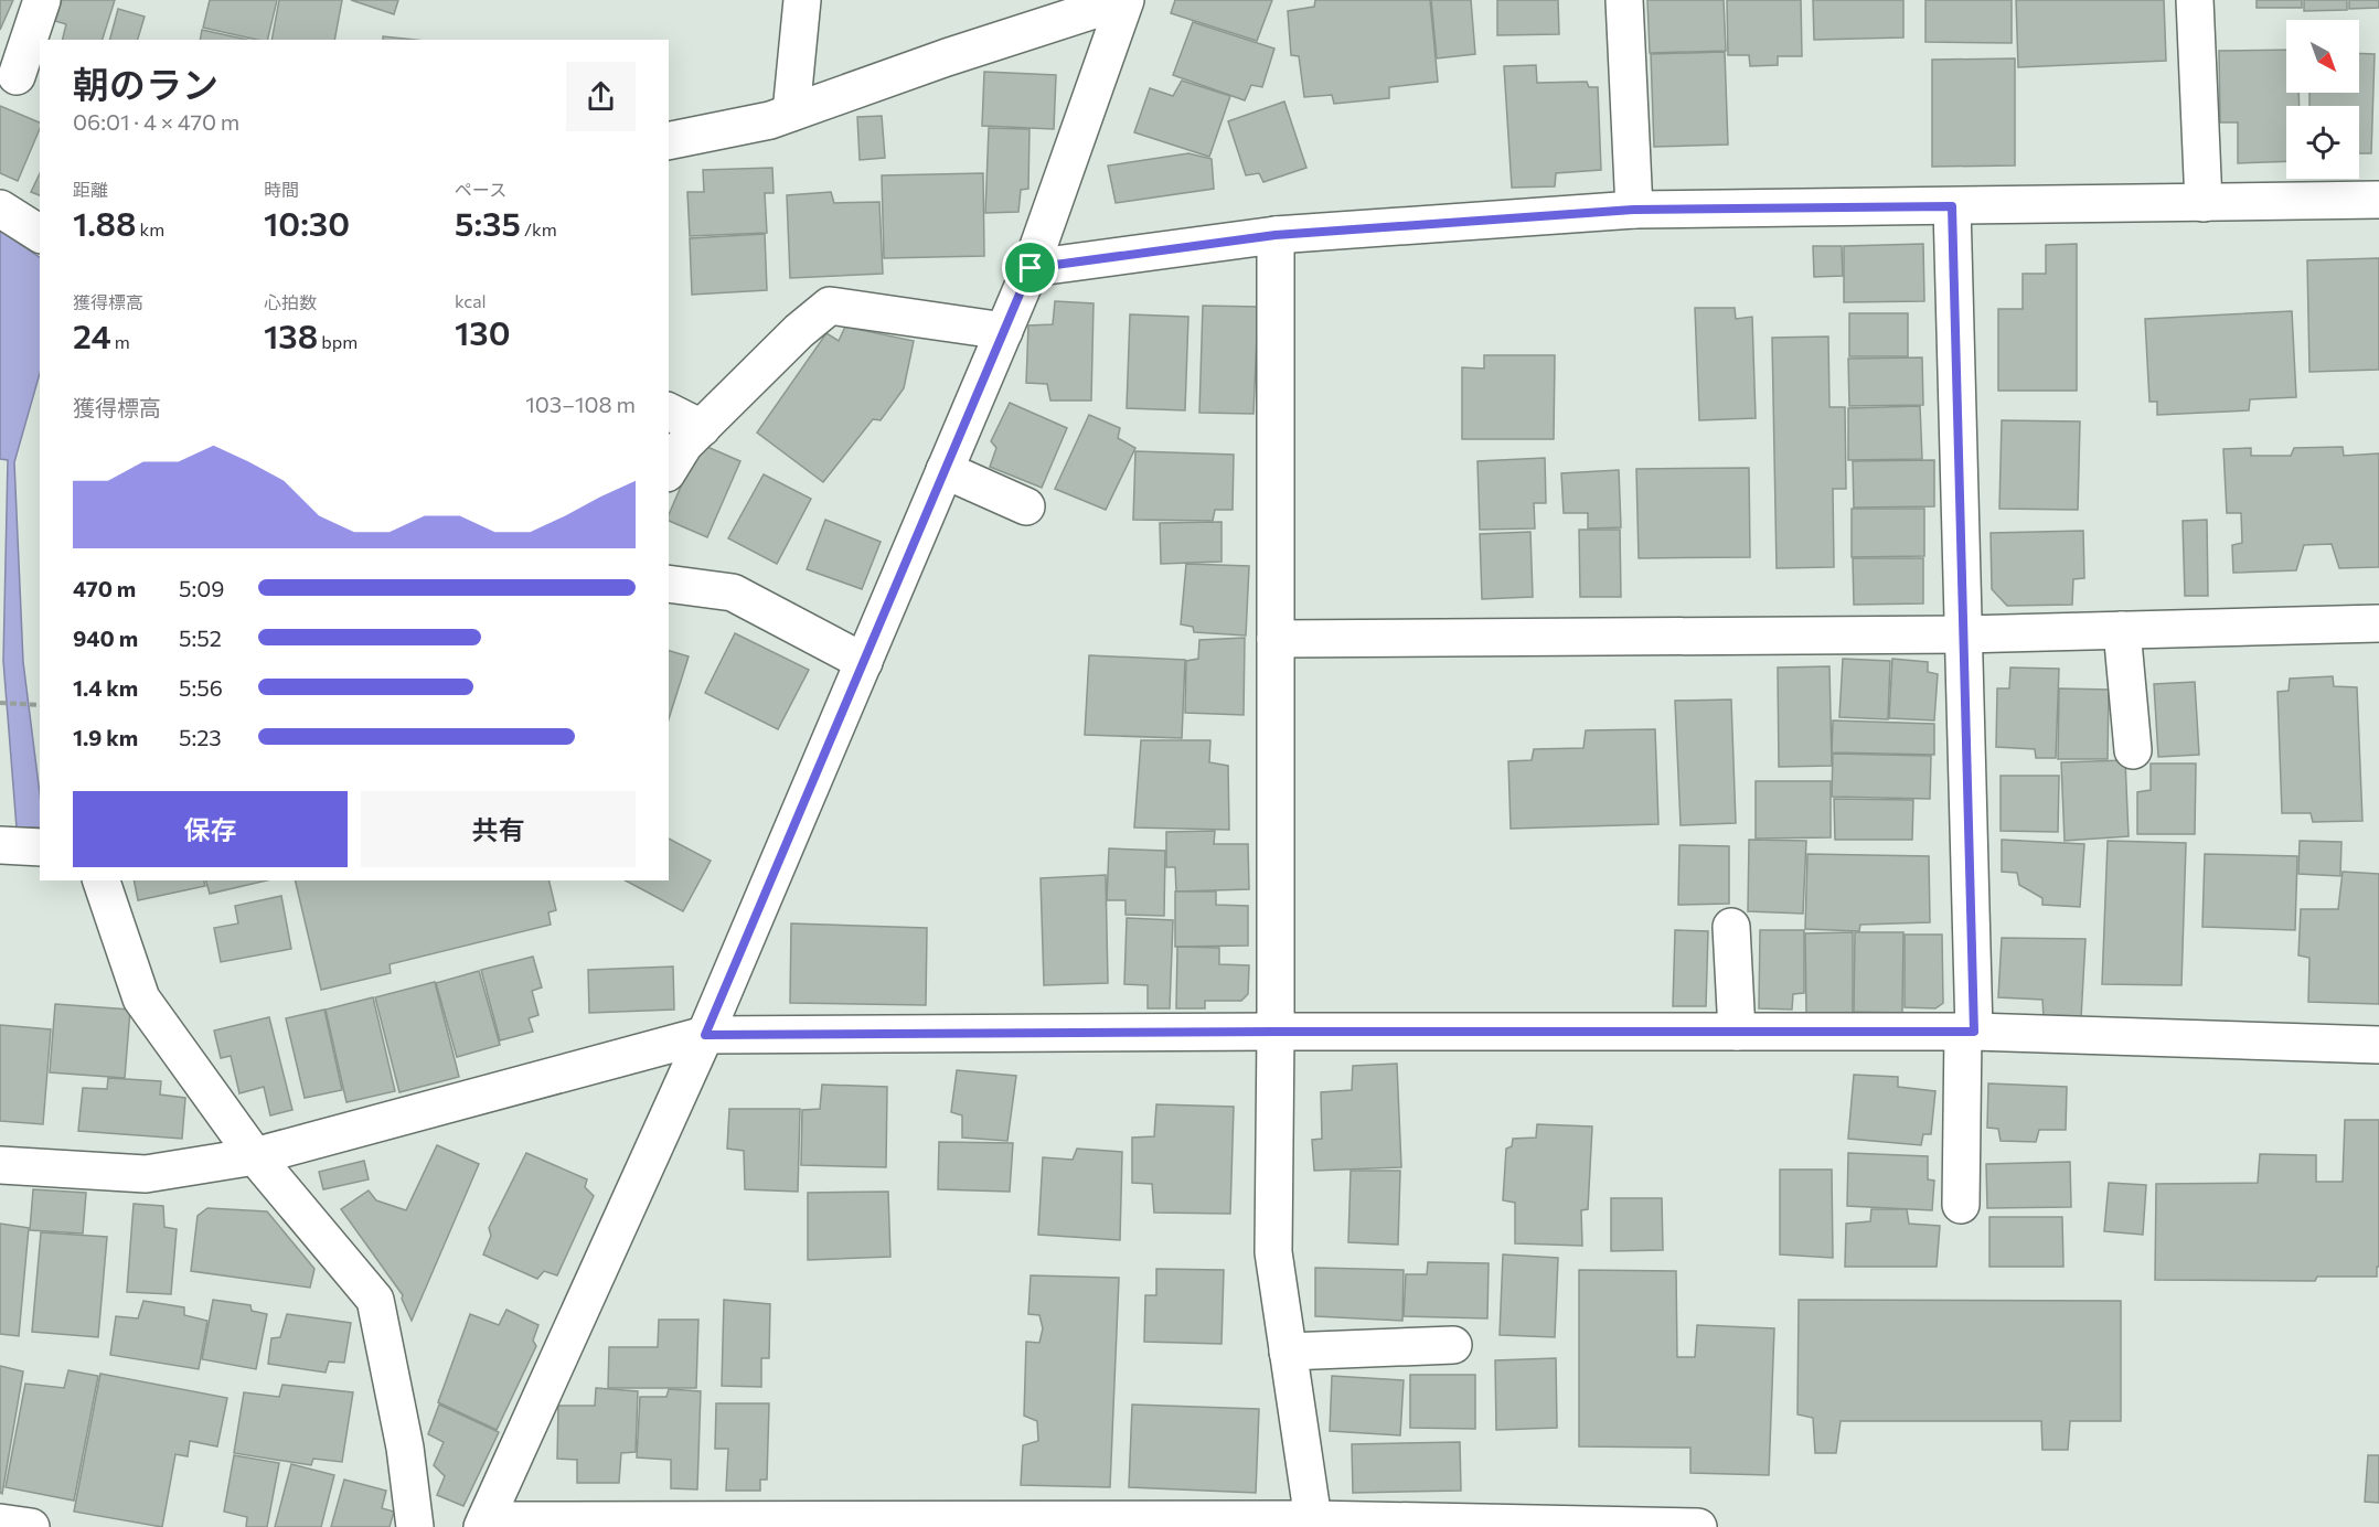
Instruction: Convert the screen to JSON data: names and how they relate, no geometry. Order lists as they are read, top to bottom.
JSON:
{
  "north": "bottom right",
  "page": {
    "heading": ["朝のラン", "06:01 · 4 × 470 m"],
    "stats": [
      ["距離", "1.88 km"],
      ["時間", "10:30"],
      ["ペース", "5:35 /km"],
      ["獲得標高", "24 m"],
      ["心拍数", "138 bpm"],
      ["kcal", "130"]
    ],
    "chart": ["獲得標高", "103–108 m"],
    "list": [
      {
        "name": "470 m",
        "note": "5:09"
      },
      {
        "name": "940 m",
        "note": "5:52"
      },
      {
        "name": "1.4 km",
        "note": "5:56"
      },
      {
        "name": "1.9 km",
        "note": "5:23"
      }
    ],
    "buttons": ["保存", "共有"]
  }
}
